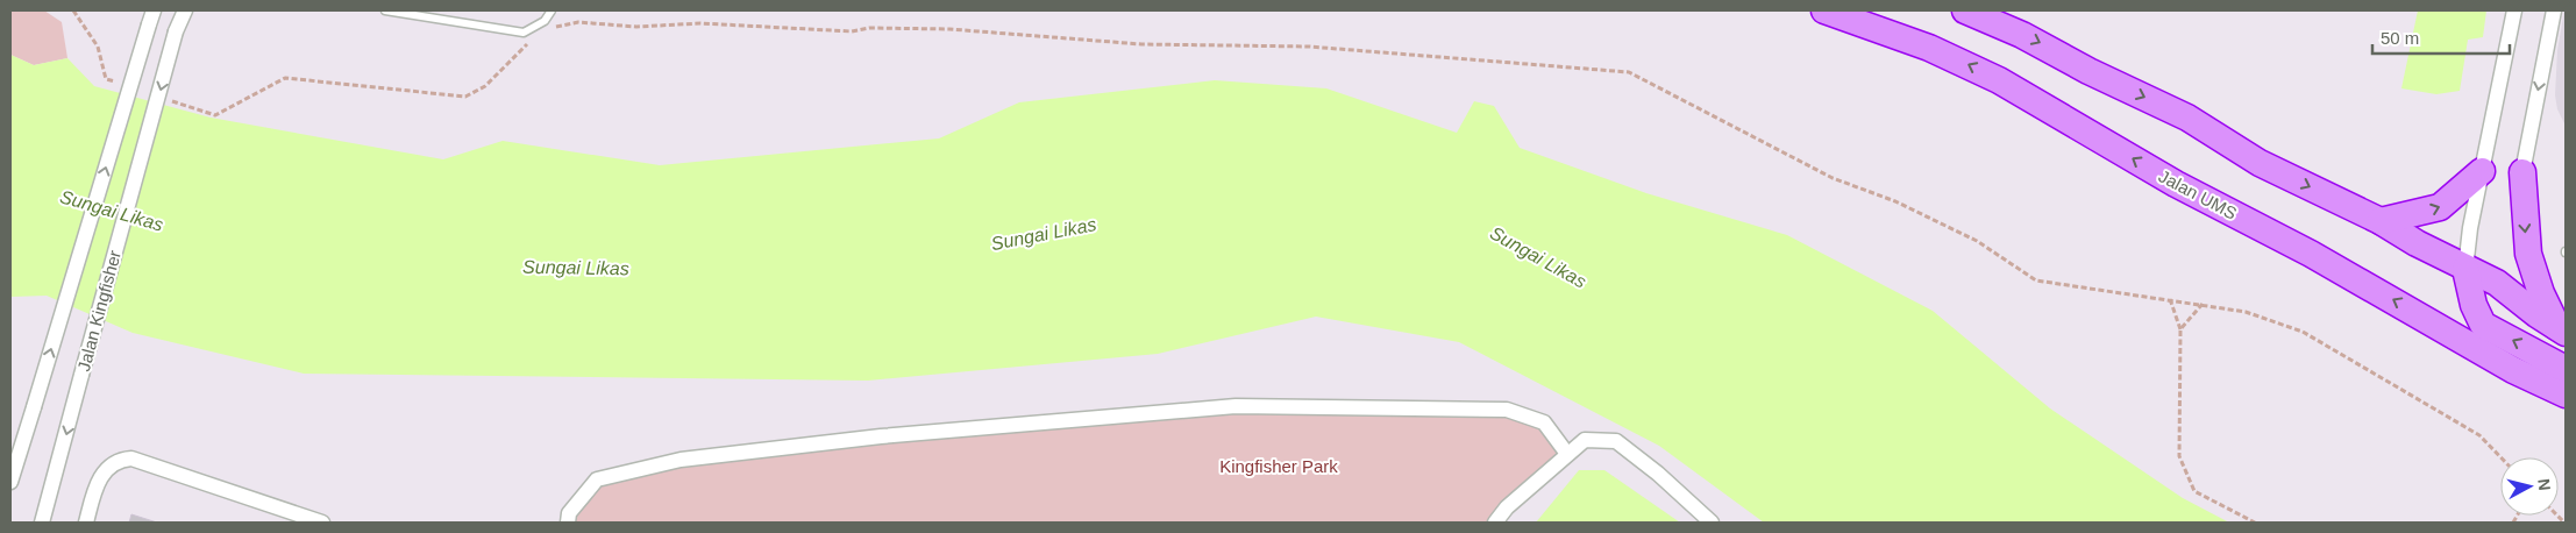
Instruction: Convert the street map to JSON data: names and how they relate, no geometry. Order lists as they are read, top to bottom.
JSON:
{
  "streets": {
    "highway": ["Jalan UMS"],
    "street": ["Jalan Kingfisher"]
  },
  "water": ["Sungai Likas"],
  "parks": ["Kingfisher Park"],
  "scale_bar": "50 m",
  "north": "right"
}
